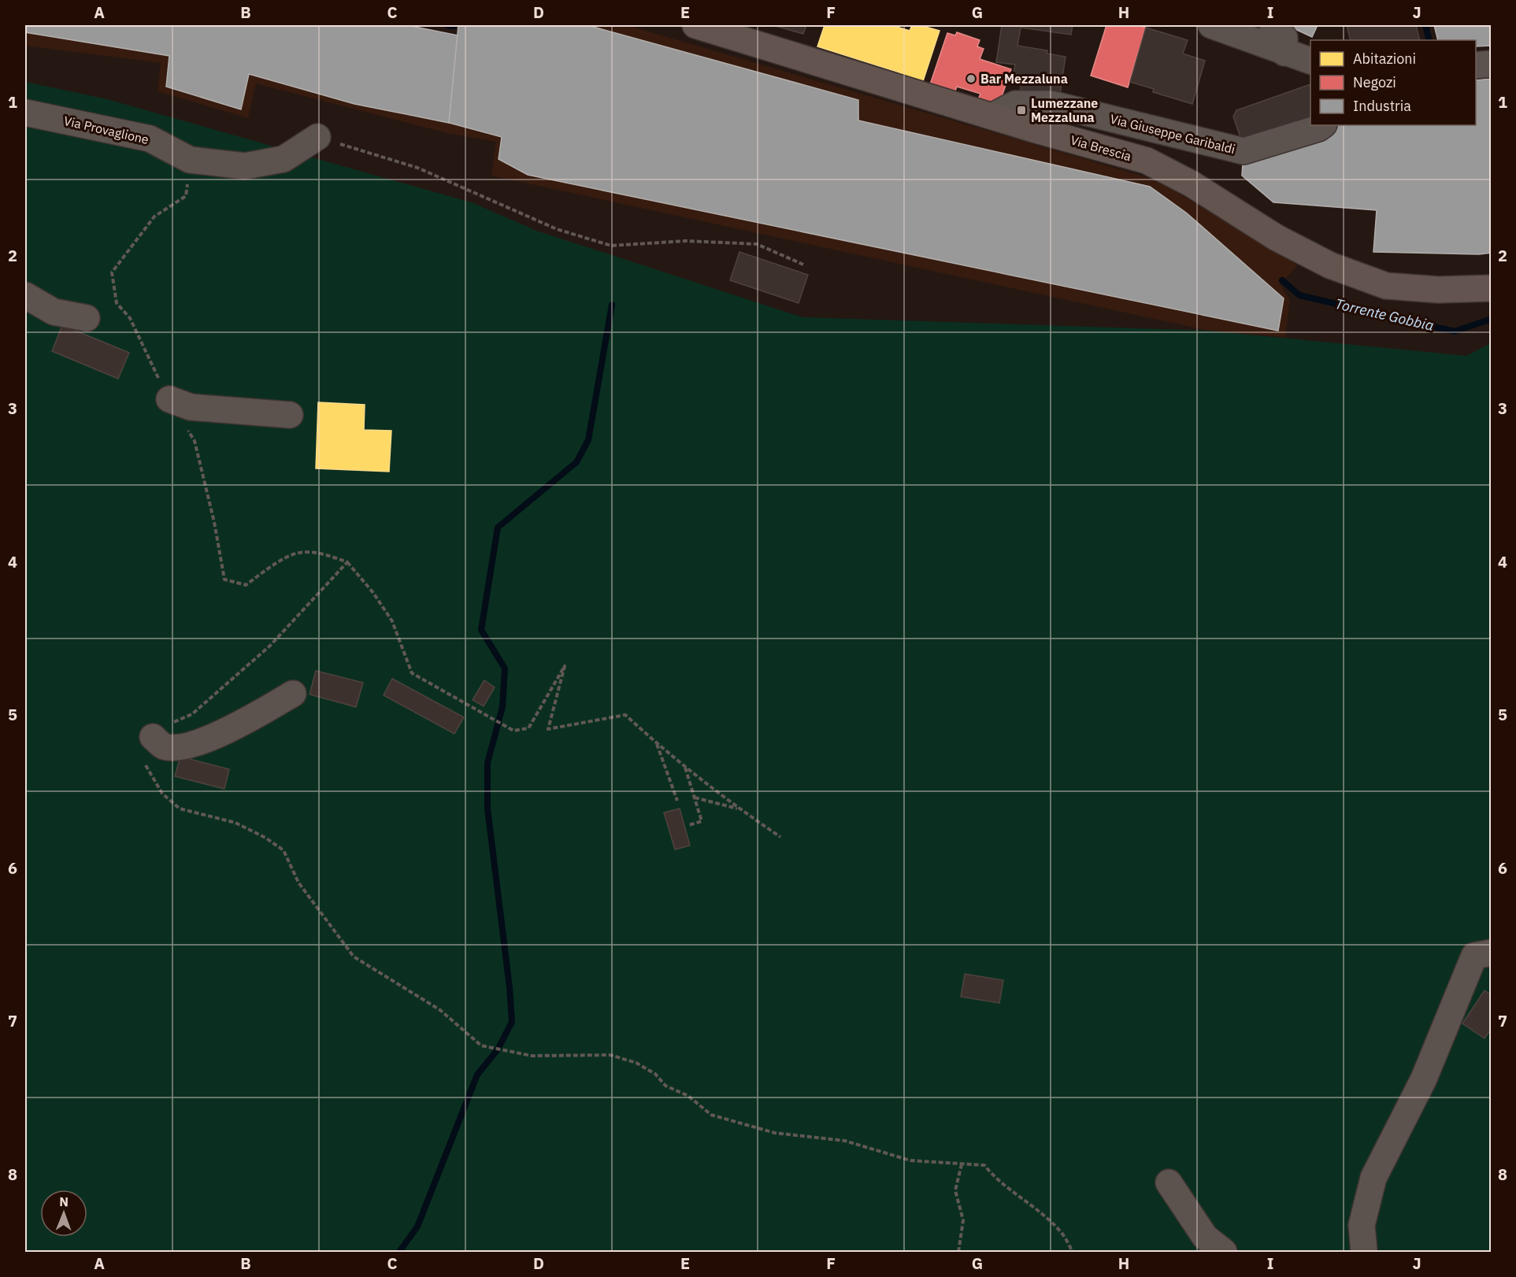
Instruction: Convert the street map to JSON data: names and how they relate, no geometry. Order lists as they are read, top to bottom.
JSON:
{
  "streets": {
    "main road": ["Via Brescia"],
    "street": ["Via Provaglione", "Via Giuseppe Garibaldi"]
  },
  "crossings": [
    ["Via Giuseppe Garibaldi", "Via Brescia"]
  ],
  "water": ["Torrente Gobbia"],
  "places": {
    "other": ["Bar Mezzaluna"],
    "transit": ["Lumezzane Mezzaluna"]
  },
  "legend": ["Abitazioni", "Negozi", "Industria"],
  "north": "top",
  "grid": {
    "columns": [
      "A",
      "B",
      "C",
      "D",
      "E",
      "F",
      "G",
      "H",
      "I",
      "J"
    ],
    "rows": [
      "1",
      "2",
      "3",
      "4",
      "5",
      "6",
      "7",
      "8"
    ]
  }
}
